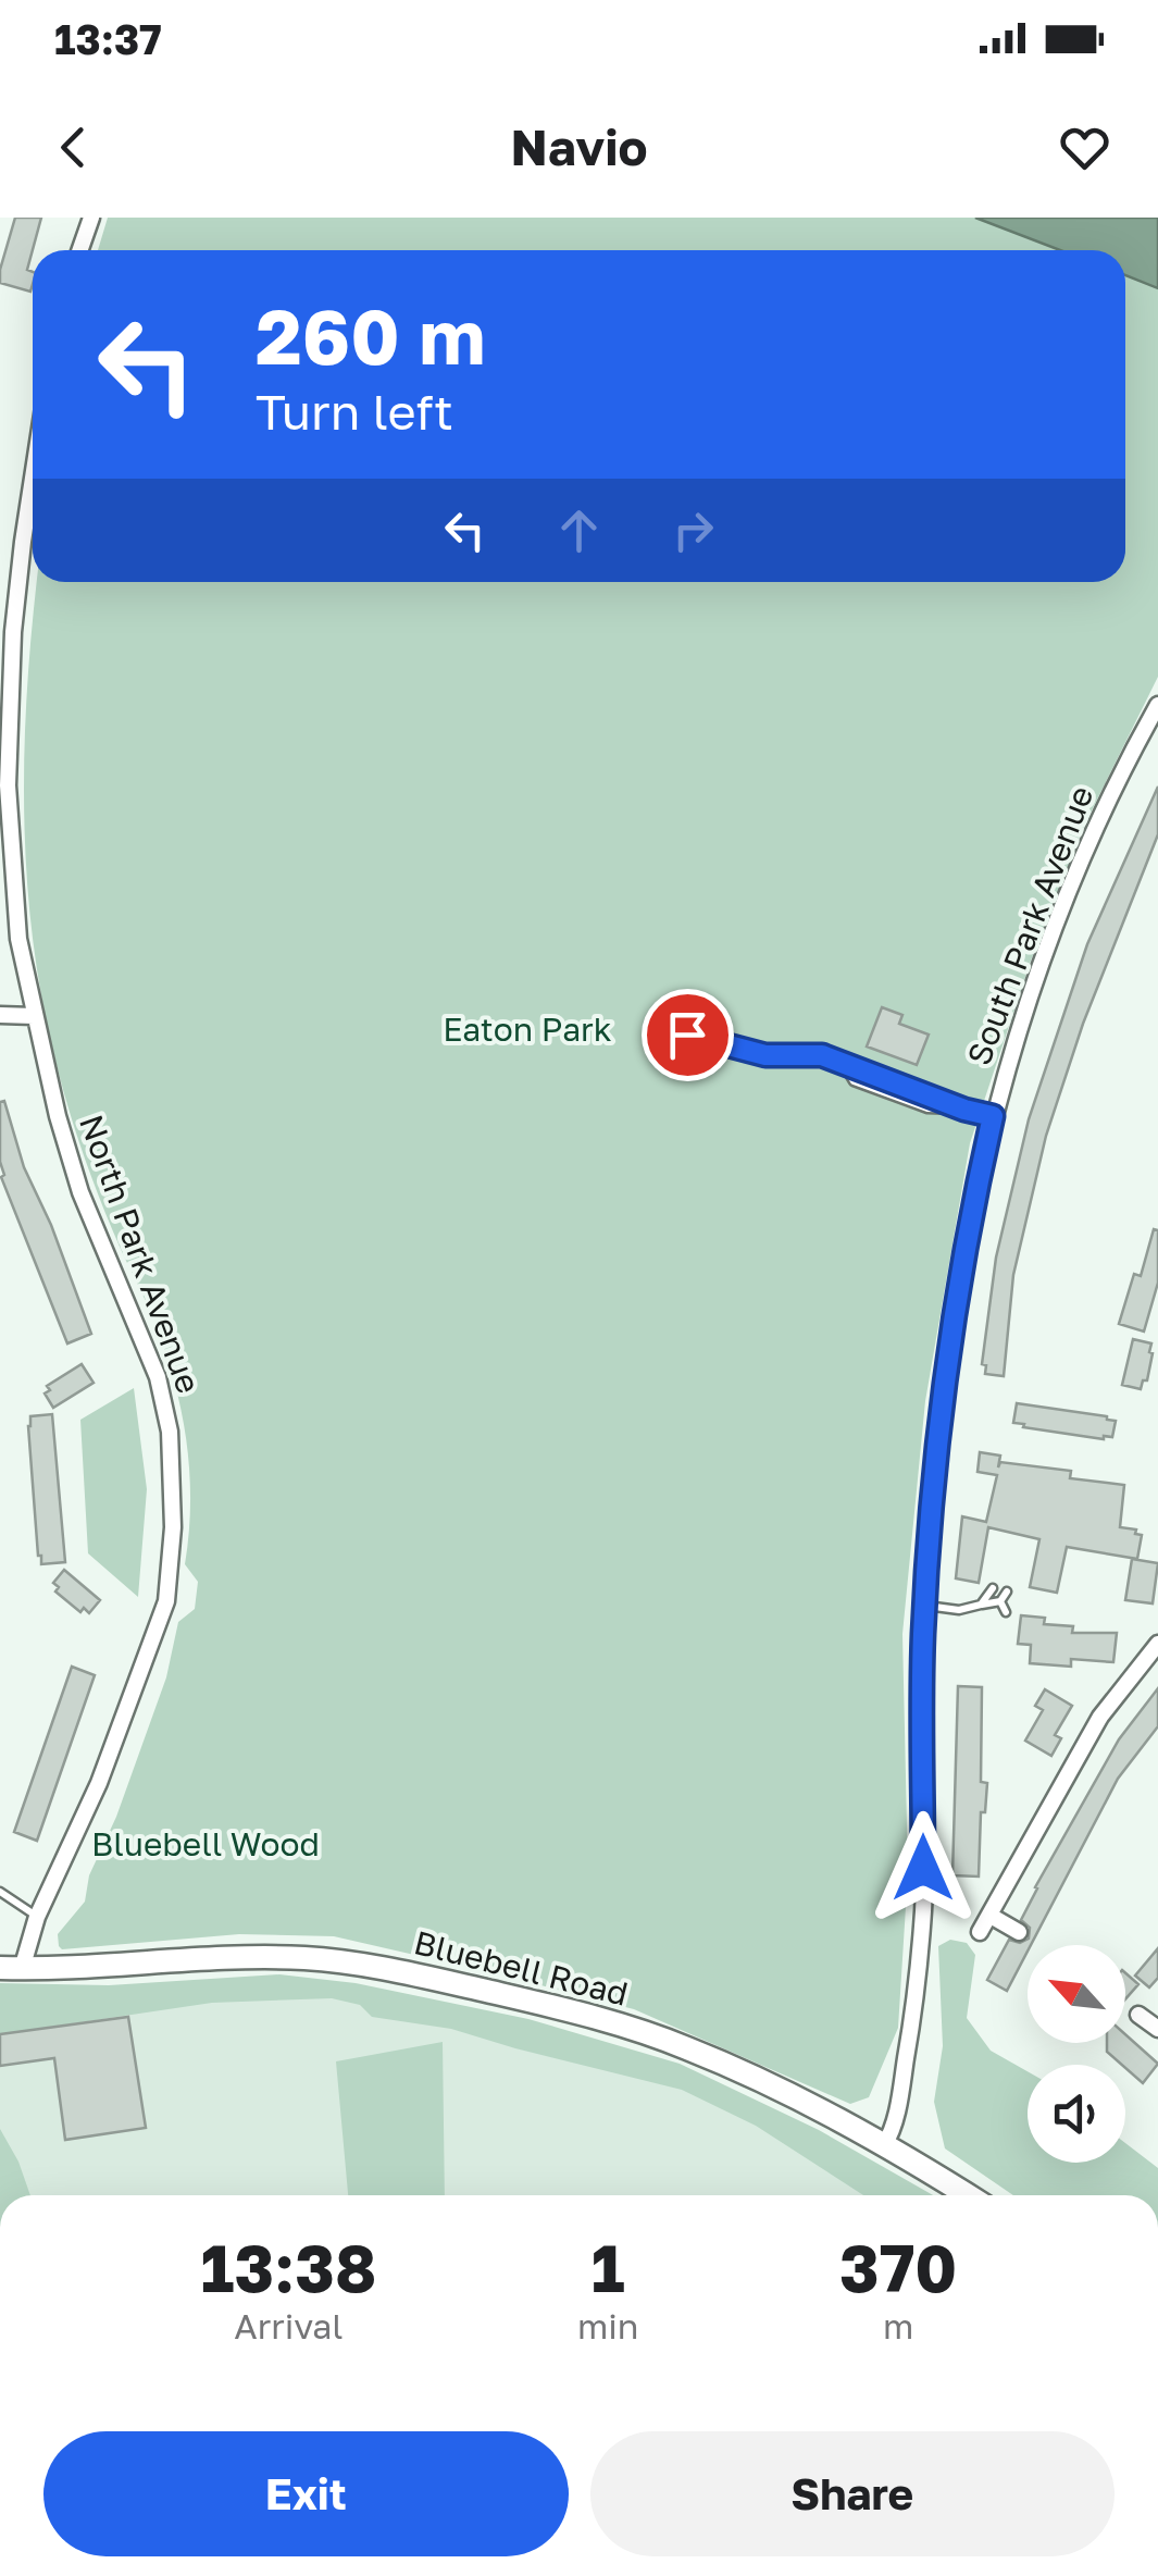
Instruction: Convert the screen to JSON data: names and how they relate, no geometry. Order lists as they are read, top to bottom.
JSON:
{
  "streets": {
    "street": ["South Park Avenue", "North Park Avenue", "Bluebell Road"]
  },
  "crossings": [
    ["South Park Avenue", "Bluebell Road"],
    ["North Park Avenue", "Bluebell Road"]
  ],
  "parks": ["Eaton Park", "Bluebell Wood"],
  "north": "top left",
  "page": {
    "status": "13:37",
    "header": "Navio",
    "turn": ["260 m", "Turn left"],
    "eta": [
      "13:38",
      "Arrival",
      "1",
      "min",
      "370",
      "m"
    ],
    "buttons": ["Exit", "Share"]
  }
}
